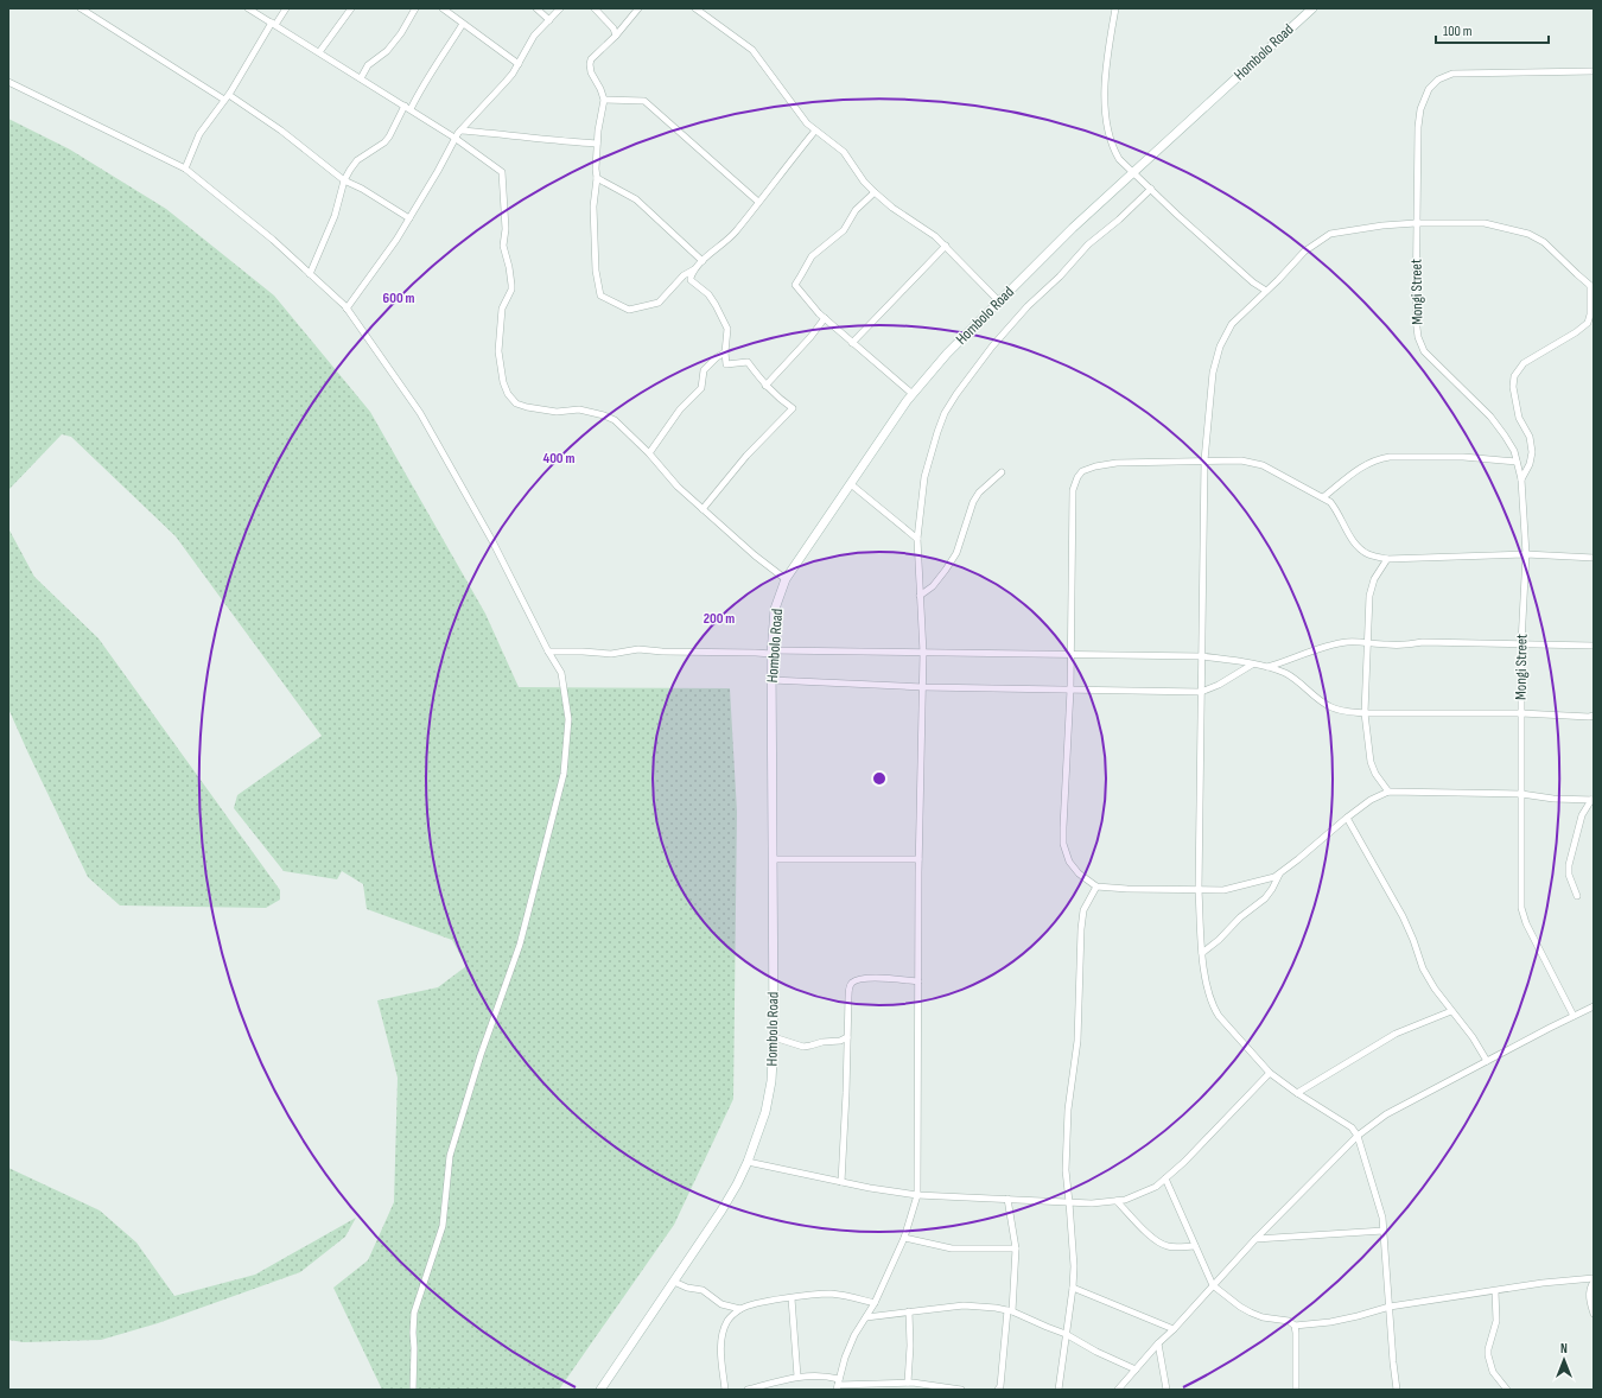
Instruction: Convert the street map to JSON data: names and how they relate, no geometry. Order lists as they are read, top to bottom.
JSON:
{
  "streets": {
    "street": ["Hombolo Road", "Mongi Street"]
  },
  "scale_bar": "100 m",
  "north": "top",
  "rings": ["600 m", "400 m", "200 m"]
}
